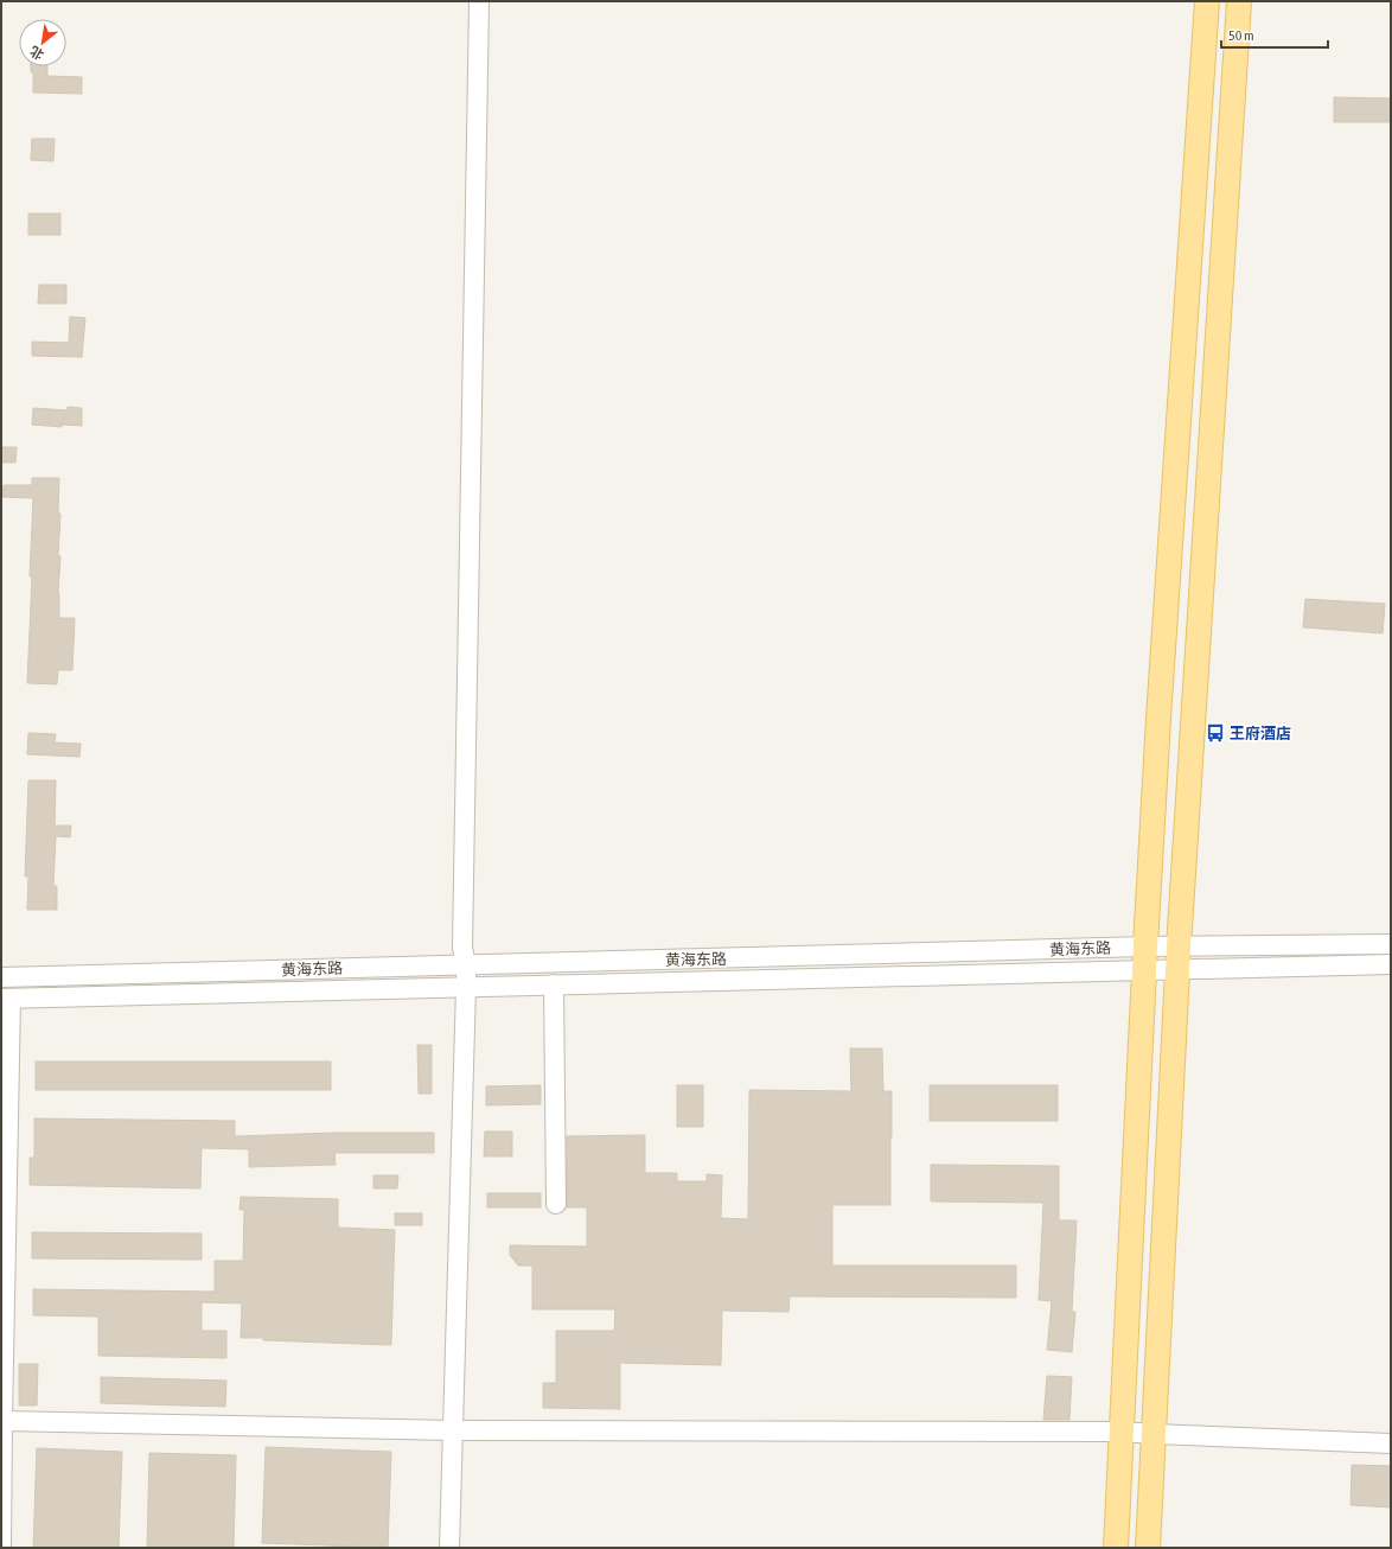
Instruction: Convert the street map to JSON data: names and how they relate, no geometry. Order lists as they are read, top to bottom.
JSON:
{
  "streets": {
    "street": ["黄海东路"]
  },
  "places": {
    "bus stop": ["王府酒店"]
  },
  "scale_bar": "50 m",
  "north": "bottom left"
}
